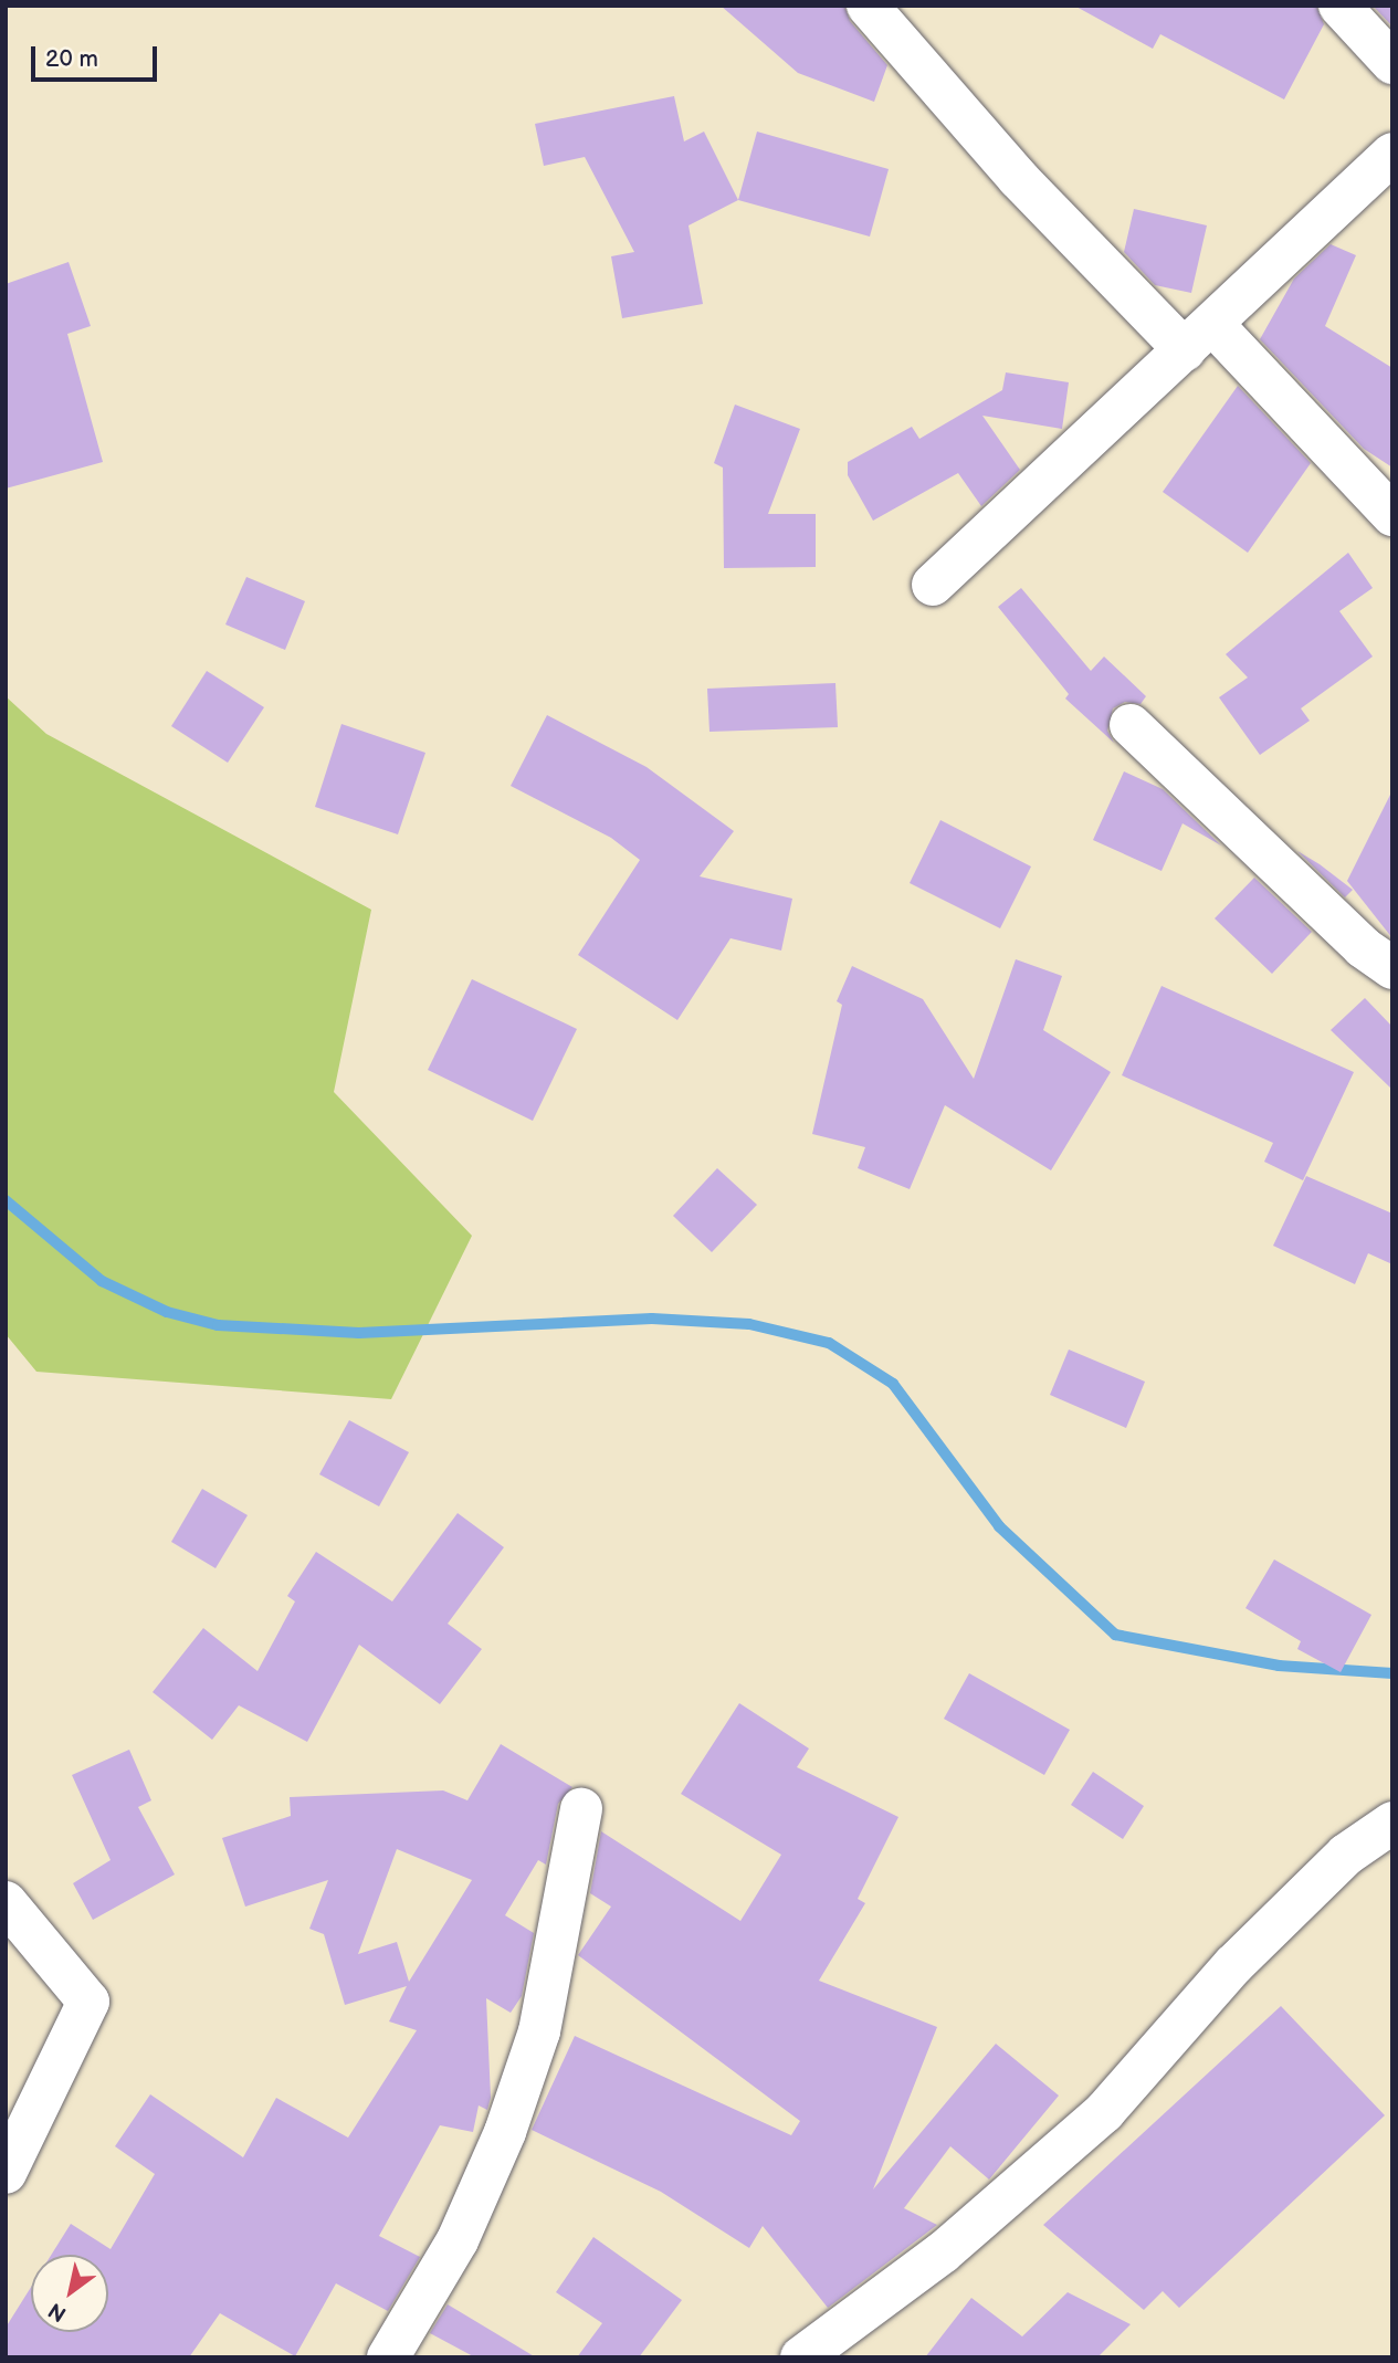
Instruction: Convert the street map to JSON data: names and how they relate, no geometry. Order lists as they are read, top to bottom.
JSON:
{
  "scale_bar": "20 m",
  "north": "bottom left"
}
